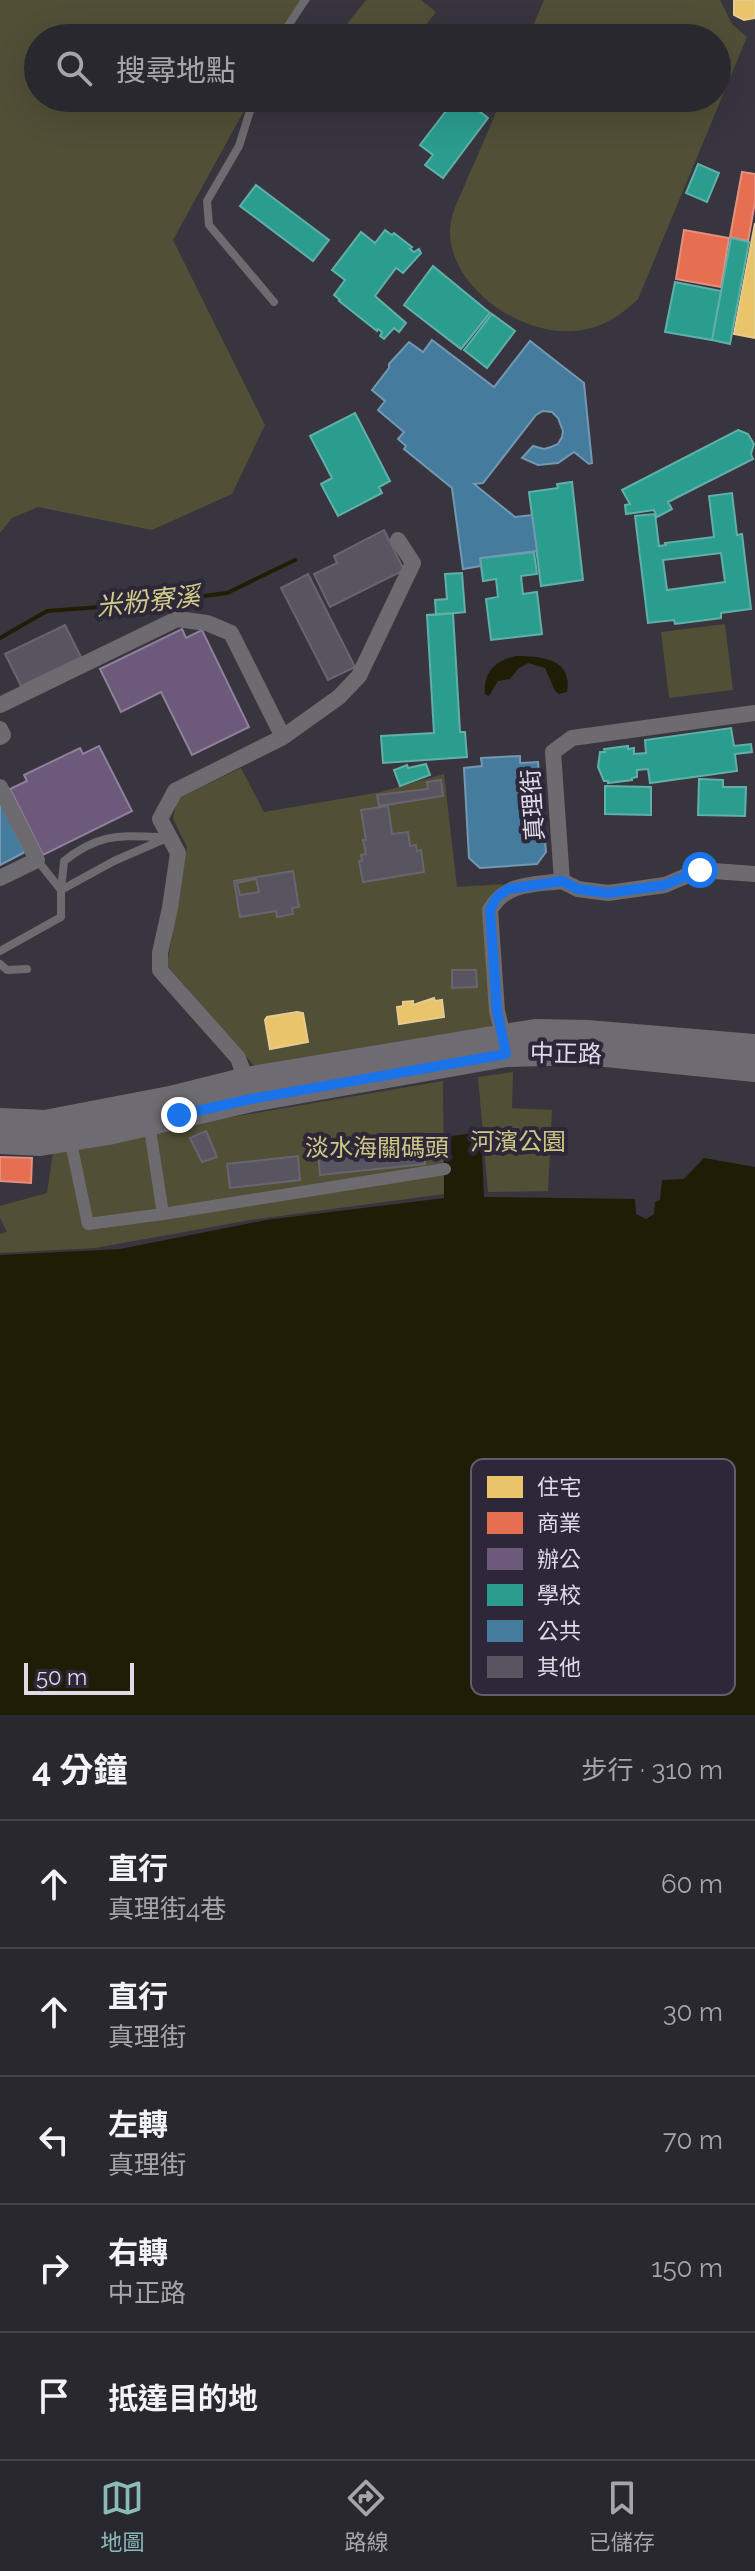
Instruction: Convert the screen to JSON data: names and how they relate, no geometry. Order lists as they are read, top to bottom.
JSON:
{
  "streets": {
    "main road": ["中正路"],
    "street": ["真理街"]
  },
  "water": ["米粉寮溪"],
  "parks": ["河濱公園", "淡水海關碼頭"],
  "legend": [
    "住宅",
    "商業",
    "辦公",
    "學校",
    "公共",
    "其他"
  ],
  "scale_bar": "50 m",
  "page": {
    "search": "搜尋地點",
    "scale": "50 m",
    "heading": ["4 分鐘", "步行 · 310 m"],
    "list": [
      ["直行", "真理街4巷", "60 m"],
      ["直行", "真理街", "30 m"],
      ["左轉", "真理街", "70 m"],
      ["右轉", "中正路", "150 m"],
      "抵達目的地"
    ],
    "nav": ["地圖", "路線", "已儲存"]
  }
}
